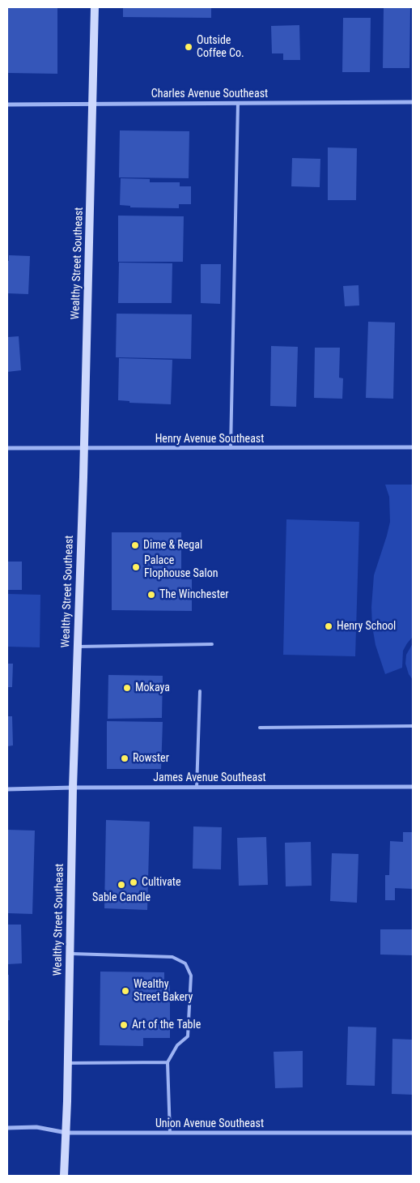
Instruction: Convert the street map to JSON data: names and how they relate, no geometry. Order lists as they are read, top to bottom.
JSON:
{
  "streets": {
    "main road": ["Wealthy Street Southeast"],
    "street": [
      "Charles Avenue Southeast",
      "Henry Avenue Southeast",
      "James Avenue Southeast",
      "Union Avenue Southeast"
    ]
  },
  "crossings": [
    ["Charles Avenue Southeast", "Wealthy Street Southeast"],
    ["Wealthy Street Southeast", "Henry Avenue Southeast"],
    ["Wealthy Street Southeast", "James Avenue Southeast"],
    ["Wealthy Street Southeast", "Union Avenue Southeast"]
  ],
  "places": [
    "Outside Coffee Co.",
    "Dime & Regal",
    "Palace Flophouse Salon",
    "The Winchester",
    "Henry School",
    "Mokaya",
    "Rowster",
    "Cultivate",
    "Sable Candle",
    "Wealthy Street Bakery",
    "Art of the Table"
  ]
}
